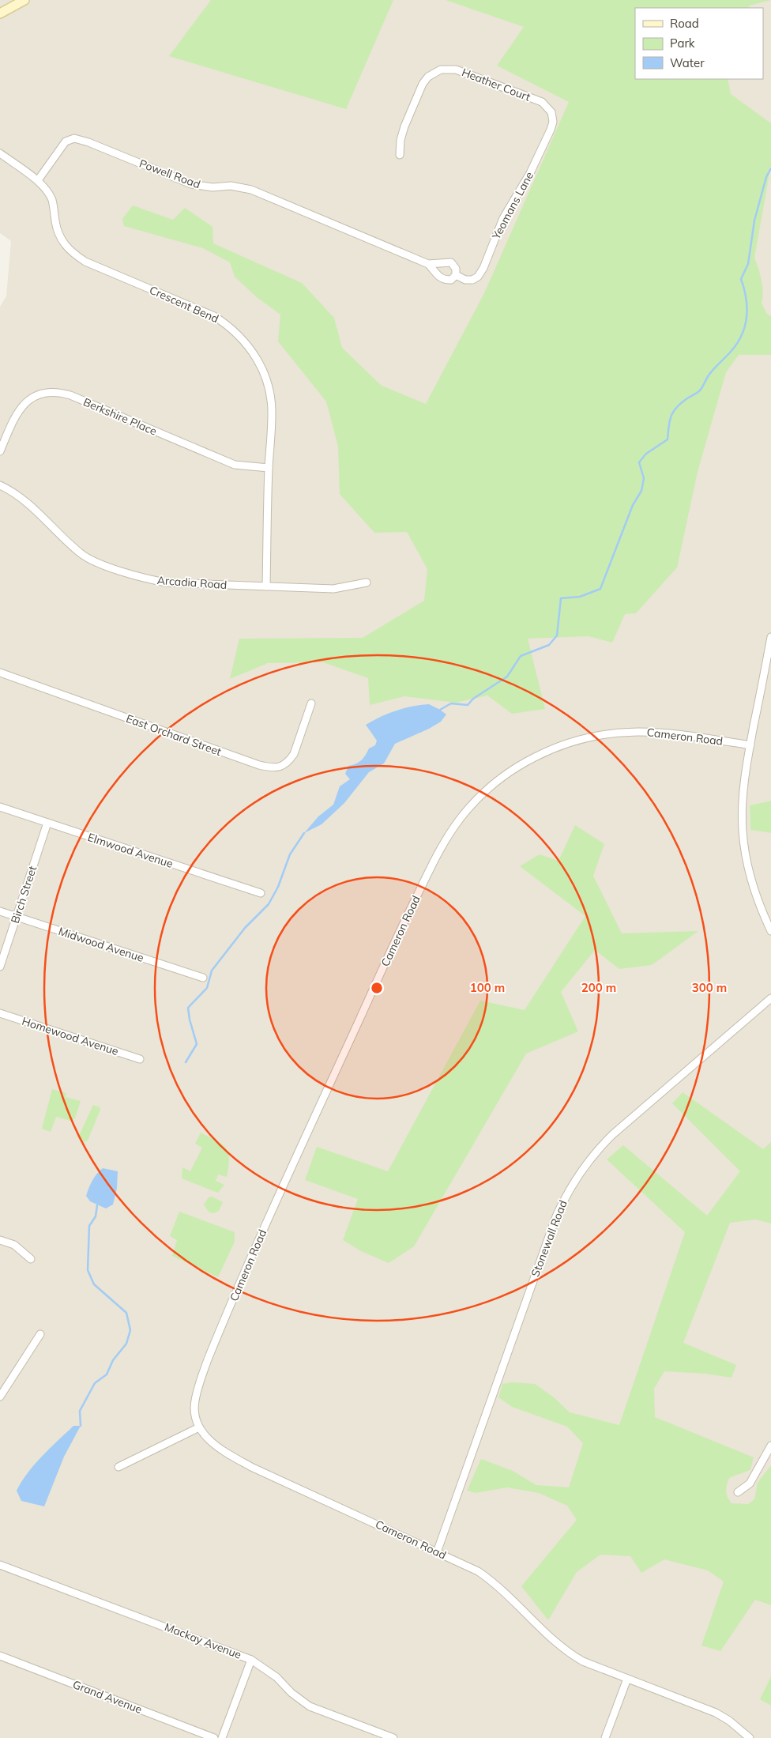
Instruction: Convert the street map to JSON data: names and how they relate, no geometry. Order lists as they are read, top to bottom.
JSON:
{
  "streets": {
    "street": [
      "Heather Court",
      "Powell Road",
      "Yeomans Lane",
      "Crescent Bend",
      "Berkshire Place",
      "Arcadia Road",
      "East Orchard Street",
      "Cameron Road",
      "Elmwood Avenue",
      "Birch Street",
      "Midwood Avenue",
      "Homewood Avenue",
      "Stonewall Road",
      "Mackay Avenue",
      "Grand Avenue"
    ]
  },
  "crossings": [
    ["Heather Court", "Yeomans Lane"],
    ["Powell Road", "Yeomans Lane"],
    ["Powell Road", "Crescent Bend"],
    ["Crescent Bend", "Berkshire Place"],
    ["Crescent Bend", "Arcadia Road"],
    ["Cameron Road", "Stonewall Road"],
    ["Elmwood Avenue", "Birch Street"],
    ["Birch Street", "Midwood Avenue"]
  ],
  "legend": ["Road", "Park", "Water"],
  "rings": ["100 m", "200 m", "300 m"]
}
